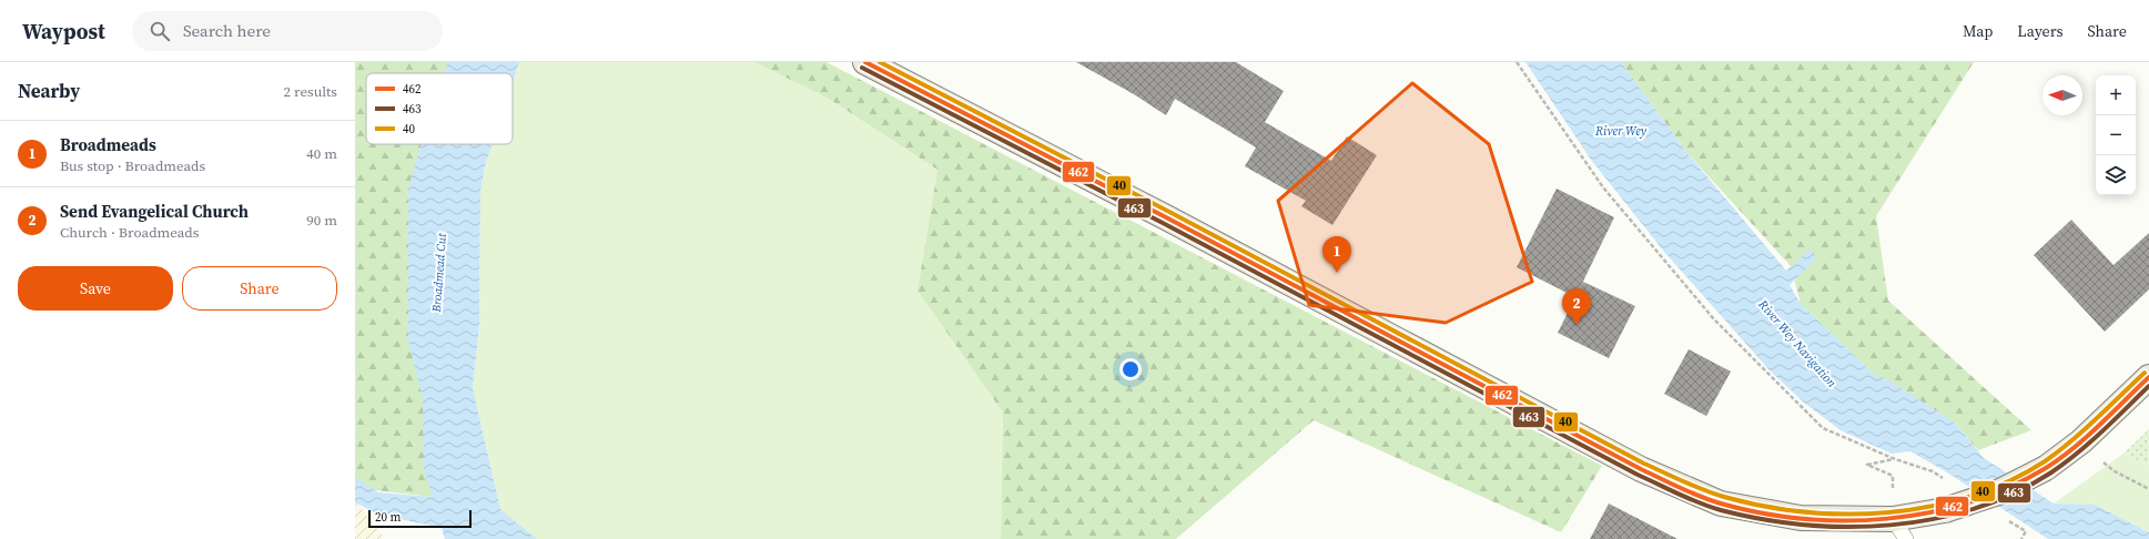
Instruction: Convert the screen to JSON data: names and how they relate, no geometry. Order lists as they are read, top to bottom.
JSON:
{
  "water": ["River Wey", "Broadmead Cut", "River Wey Navigation"],
  "lines": ["transit line 462", "transit line 40", "transit line 463"],
  "legend": ["462", "463", "40"],
  "scale_bar": "20 m",
  "north": "left",
  "page": {
    "header": "Waypost",
    "search": "Search here",
    "nav": ["Map", "Layers", "Share"],
    "heading": ["Nearby", "2 results"],
    "map_buttons": ["+", "−"],
    "list": [
      {
        "mark": "1",
        "name": "Broadmeads",
        "note": "Bus stop · Broadmeads",
        "value": "40 m"
      },
      {
        "mark": "2",
        "name": "Send Evangelical Church",
        "note": "Church · Broadmeads",
        "value": "90 m"
      }
    ],
    "pins": ["1", "2"],
    "buttons": ["Save", "Share"],
    "scale": "20 m"
  }
}
